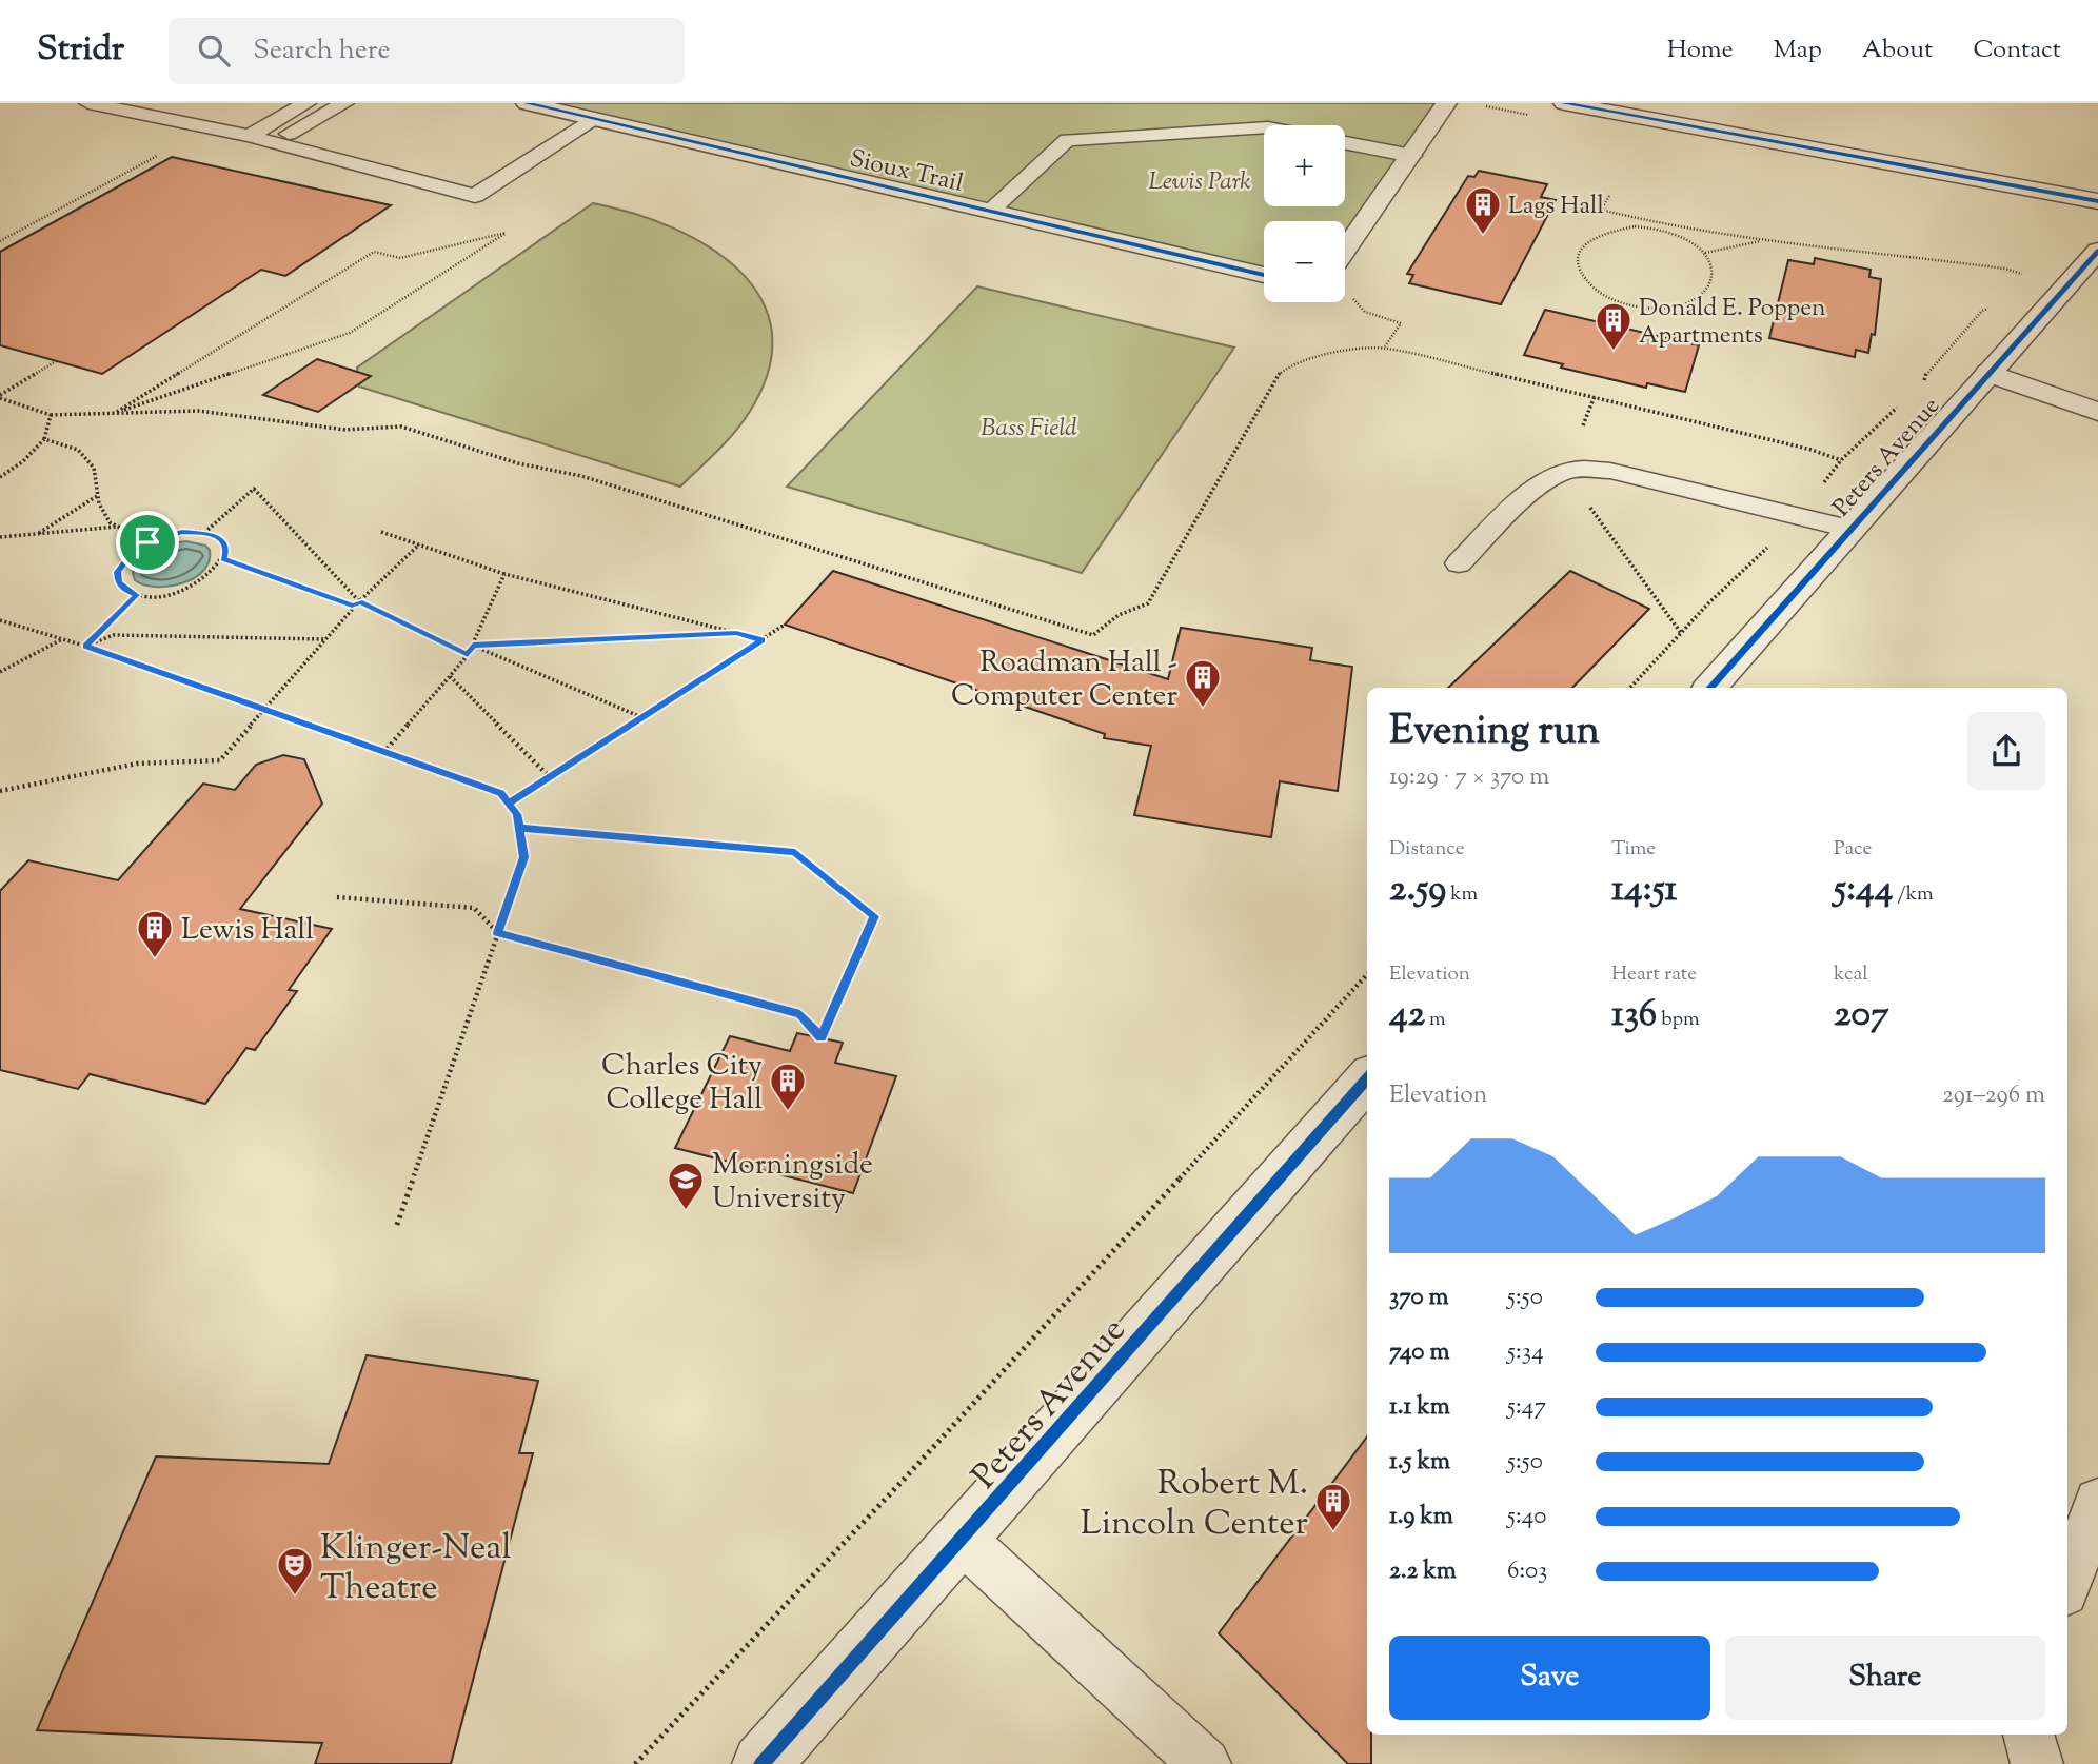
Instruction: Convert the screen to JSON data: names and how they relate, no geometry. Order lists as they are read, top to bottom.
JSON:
{
  "streets": {
    "street": ["Sioux Trail", "Peters Avenue"]
  },
  "parks": ["Lewis Park", "Bass Field"],
  "places": {
    "building": [
      "Lags Hall",
      "Donald E. Poppen Apartments",
      "Roadman Hall - Computer Center",
      "Lewis Hall",
      "Charles City College Hall",
      "Robert M. Lincoln Center"
    ],
    "school or university": ["Morningside University"],
    "theatre": ["Klinger-Neal Theatre"]
  },
  "page": {
    "header": "Stridr",
    "search": "Search here",
    "nav": [
      "Home",
      "Map",
      "About",
      "Contact"
    ],
    "map_buttons": ["+", "−"],
    "heading": ["Evening run", "19:29 · 7 × 370 m"],
    "stats": [
      ["Distance", "2.59 km"],
      ["Time", "14:51"],
      ["Pace", "5:44 /km"],
      ["Elevation", "42 m"],
      ["Heart rate", "136 bpm"],
      ["kcal", "207"]
    ],
    "chart": ["Elevation", "291–296 m"],
    "list": [
      {
        "name": "370 m",
        "note": "5:50"
      },
      {
        "name": "740 m",
        "note": "5:34"
      },
      {
        "name": "1.1 km",
        "note": "5:47"
      },
      {
        "name": "1.5 km",
        "note": "5:50"
      },
      {
        "name": "1.9 km",
        "note": "5:40"
      },
      {
        "name": "2.2 km",
        "note": "6:03"
      }
    ],
    "buttons": ["Save", "Share"]
  }
}
